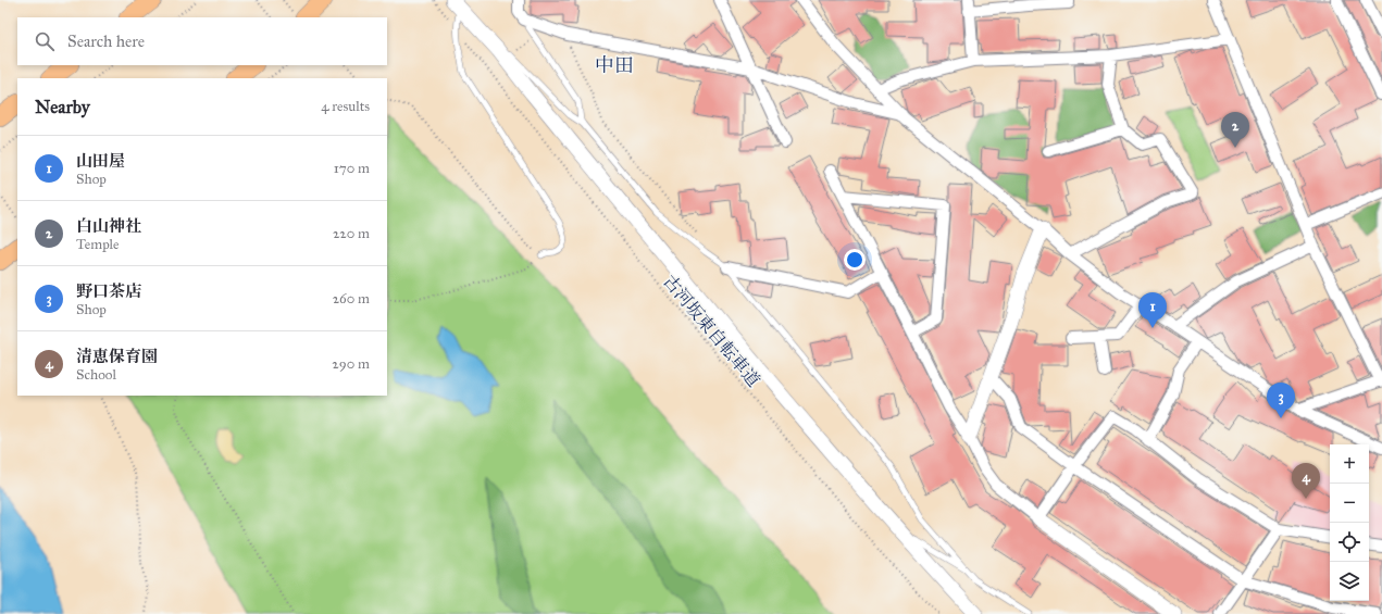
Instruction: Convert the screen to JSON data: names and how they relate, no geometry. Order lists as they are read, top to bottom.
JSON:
{
  "streets": {
    "path": ["古河坂東自転車道"]
  },
  "districts": ["中田"],
  "page": {
    "search": "Search here",
    "heading": ["Nearby", "4 results"],
    "pins": [
      "2",
      "1",
      "3",
      "4"
    ],
    "list": [
      {
        "mark": "1",
        "name": "山田屋",
        "note": "Shop",
        "value": "170 m"
      },
      {
        "mark": "2",
        "name": "白山神社",
        "note": "Temple",
        "value": "220 m"
      },
      {
        "mark": "3",
        "name": "野口茶店",
        "note": "Shop",
        "value": "260 m"
      },
      {
        "mark": "4",
        "name": "清恵保育園",
        "note": "School",
        "value": "290 m"
      }
    ],
    "map_buttons": ["+", "−"]
  }
}
